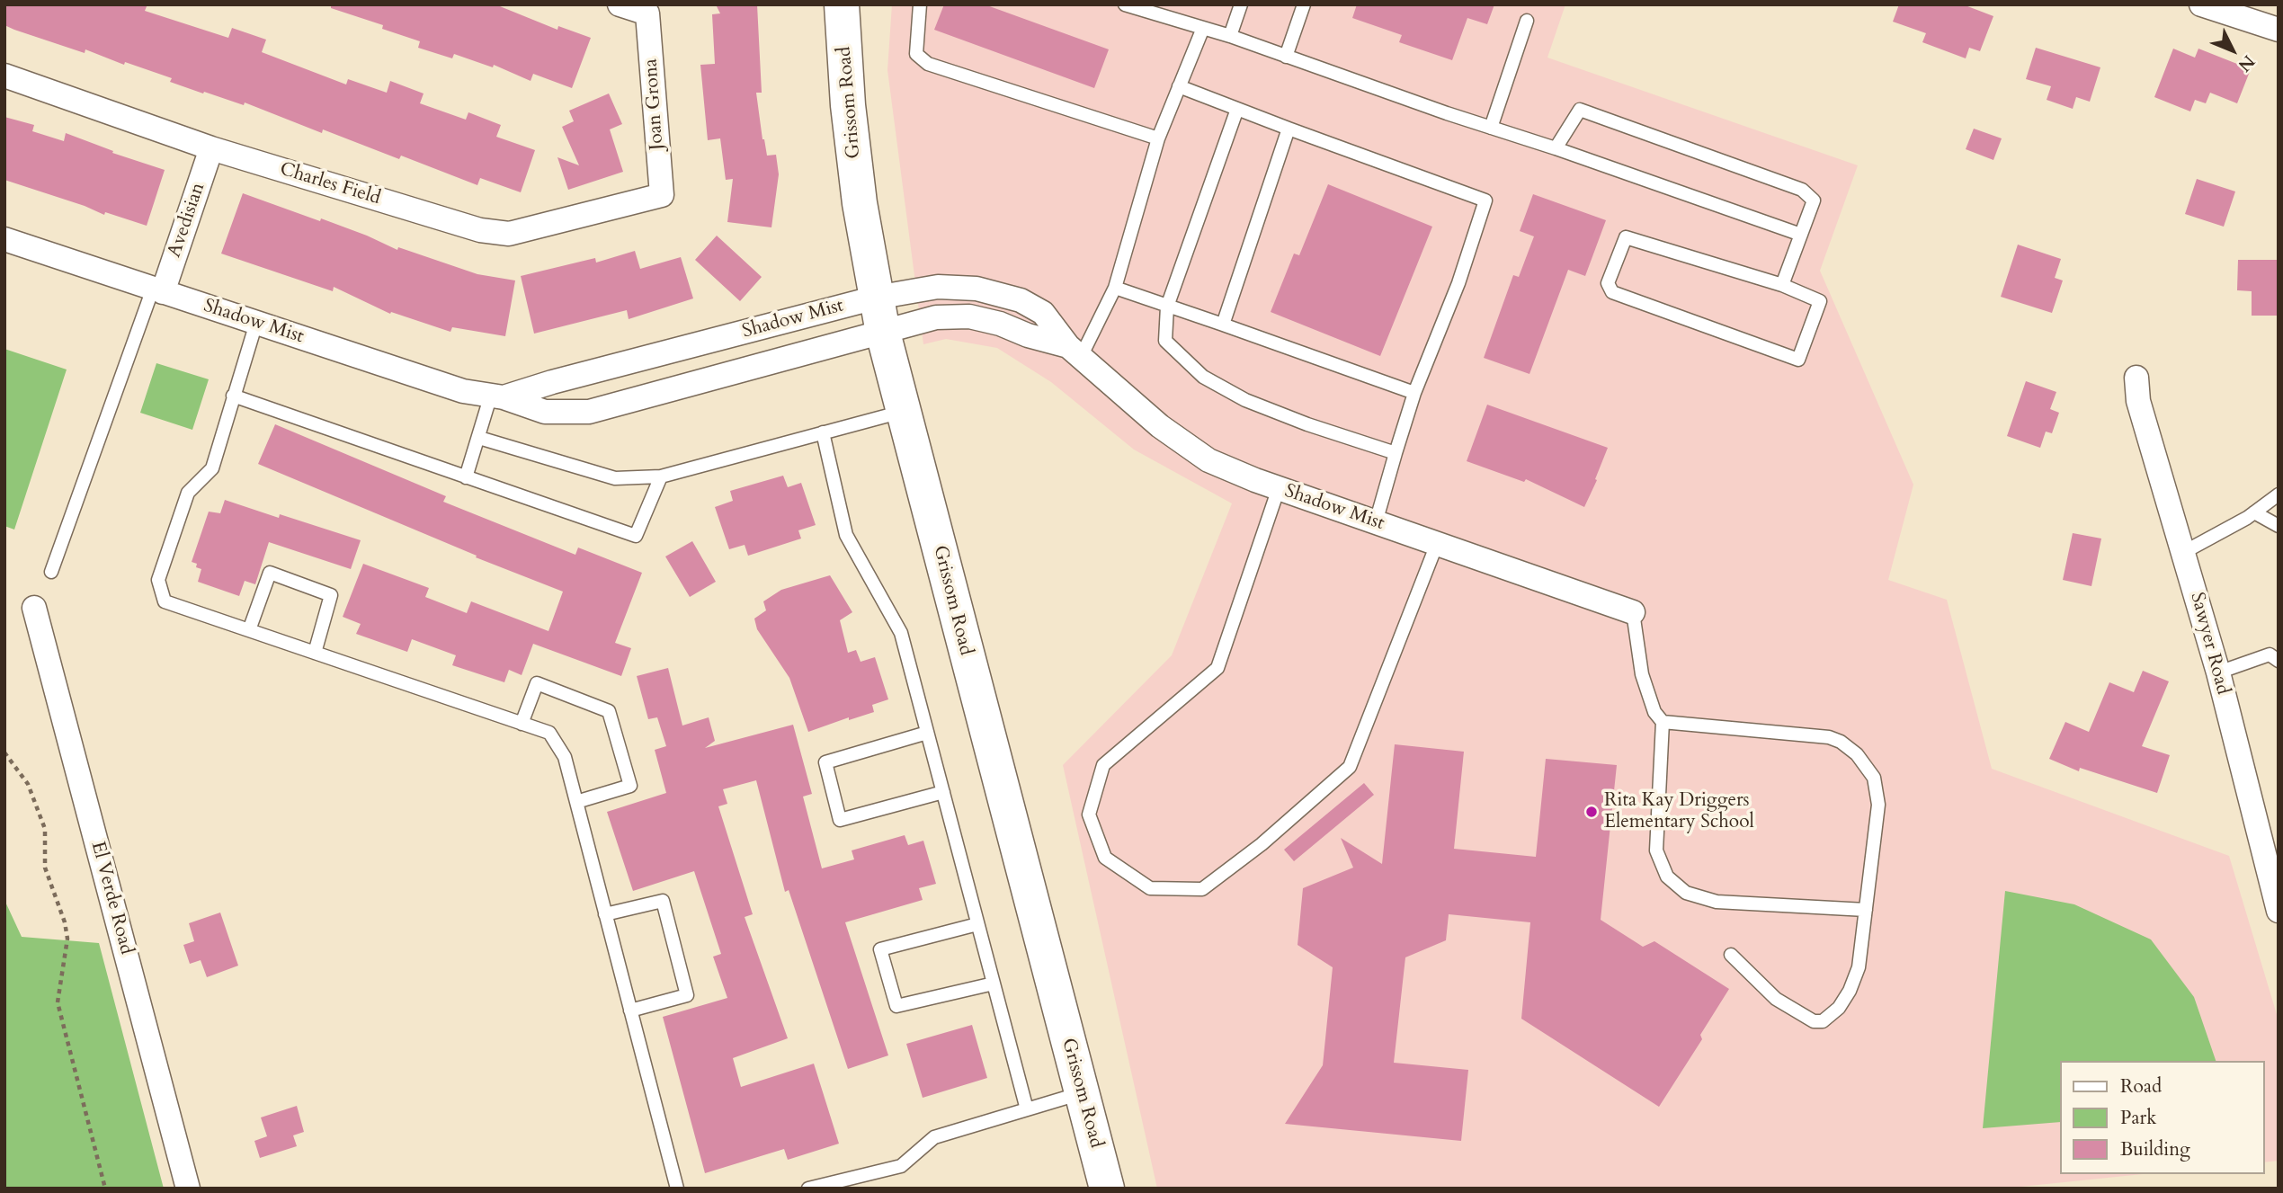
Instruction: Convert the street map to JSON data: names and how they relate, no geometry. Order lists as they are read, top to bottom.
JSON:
{
  "streets": {
    "main road": ["Grissom Road"],
    "street": [
      "Joan Grona",
      "Charles Field",
      "Avedisian",
      "Shadow Mist",
      "Sawyer Road",
      "El Verde Road"
    ]
  },
  "crossings": [
    ["Grissom Road", "Shadow Mist"],
    ["Joan Grona", "Charles Field"],
    ["Charles Field", "Avedisian"],
    ["Avedisian", "Shadow Mist"]
  ],
  "places": ["Rita Kay Driggers Elementary School"],
  "legend": ["Road", "Park", "Building"],
  "north": "bottom right"
}
